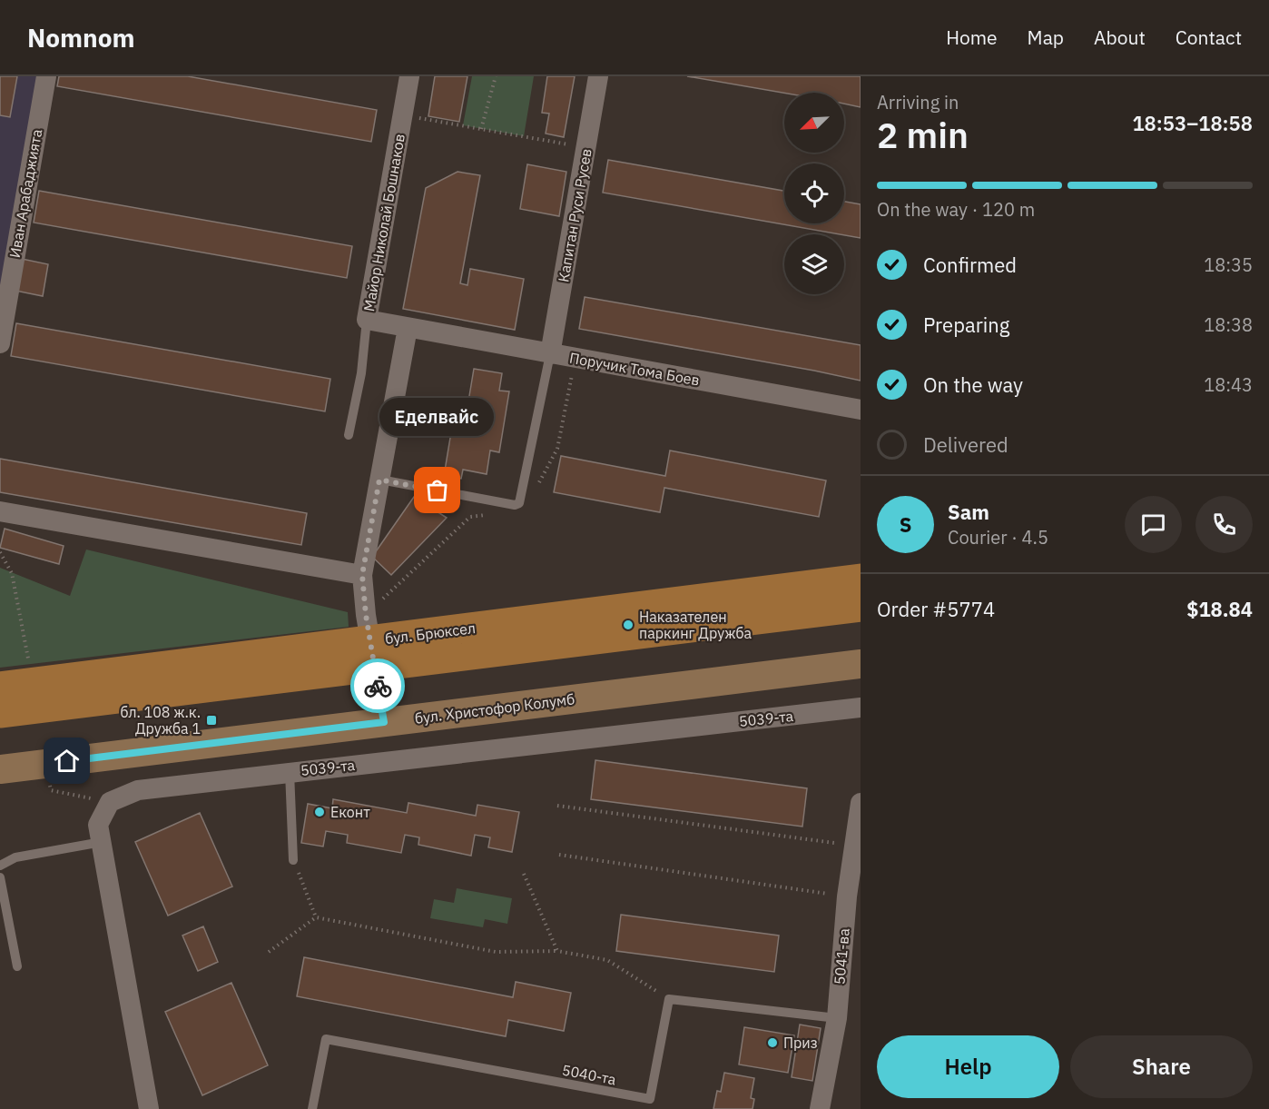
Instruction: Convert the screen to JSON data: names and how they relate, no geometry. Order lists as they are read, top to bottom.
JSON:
{
  "streets": {
    "main road": ["бул. Брюксел", "бул. Христофор Колумб"],
    "street": [
      "Иван Арабаджията",
      "Капитан Руси Русев",
      "Майор Николай Бошнаков",
      "Поручик Тома Боев",
      "5039-та",
      "5041-ва"
    ],
    "lane": ["5040-та"]
  },
  "crossings": [
    ["Капитан Руси Русев", "Поручик Тома Боев"],
    ["Майор Николай Бошнаков", "Поручик Тома Боев"]
  ],
  "places": {
    "other": [
      "Еделвайс",
      "Наказателен паркинг Дружба",
      "Еконт",
      "Приз"
    ],
    "transit": ["бл. 108 ж.к. Дружба 1"]
  },
  "north": "bottom left",
  "page": {
    "header": "Nomnom",
    "nav": [
      "Home",
      "Map",
      "About",
      "Contact"
    ],
    "heading": ["2 min", "Arriving in", "18:53–18:58"],
    "panel": [
      "Sam",
      "Courier · 4.5",
      "Order #5774",
      "$18.84"
    ],
    "bar": "On the way · 120 m",
    "list": [
      ["Confirmed", "18:35"],
      ["Preparing", "18:38"],
      ["On the way", "18:43"],
      "Delivered"
    ],
    "bubble": "Еделвайс",
    "round": "S",
    "buttons": ["Help", "Share"]
  }
}
